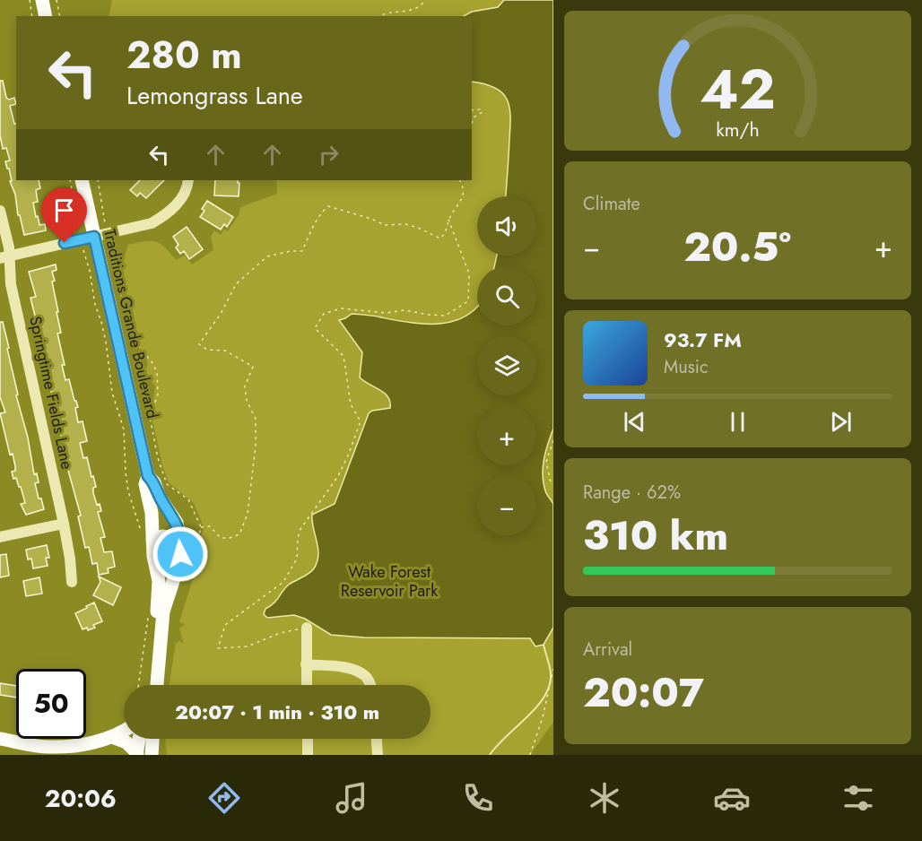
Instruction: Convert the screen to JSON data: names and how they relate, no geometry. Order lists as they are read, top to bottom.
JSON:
{
  "streets": {
    "main road": ["Traditions Grande Boulevard"],
    "street": ["Springtime Fields Lane"]
  },
  "parks": ["Wake Forest Reservoir Park"],
  "page": {
    "turn": ["280 m", "Lemongrass Lane"],
    "tile": [
      "Climate",
      ["Range · 62%", "310 km"],
      ["Arrival", "20:07"]
    ],
    "map_buttons": ["+", "−"],
    "heat": ["−", "20.5°", "+"],
    "song": ["93.7 FM", "Music"],
    "limit": "50",
    "trip": "20:07 · 1 min · 310 m",
    "tabs": "20:06",
    "gauge": ["42", "km/h"]
  }
}
